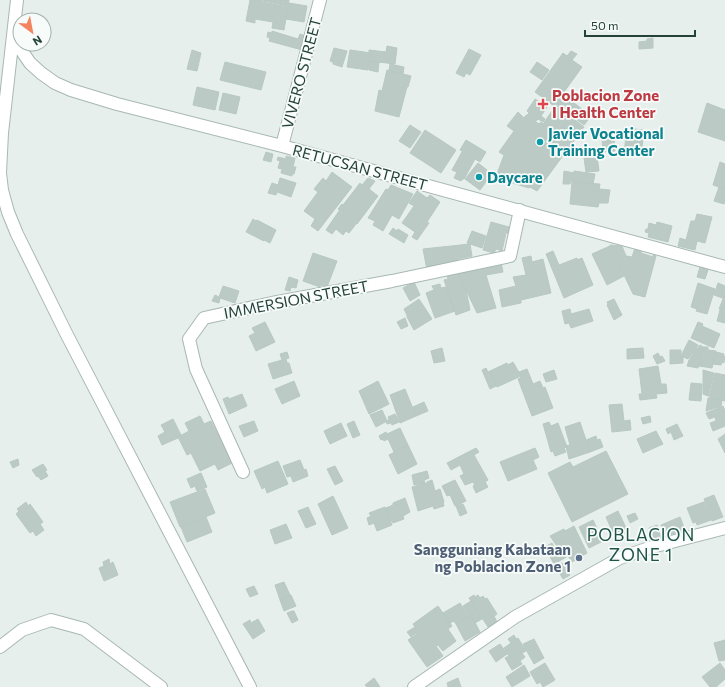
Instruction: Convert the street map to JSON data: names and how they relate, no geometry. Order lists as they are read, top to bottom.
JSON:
{
  "streets": {
    "street": ["VIVERO STREET", "RETUCSAN STREET", "IMMERSION STREET"]
  },
  "crossings": [
    ["VIVERO STREET", "RETUCSAN STREET"],
    ["RETUCSAN STREET", "IMMERSION STREET"]
  ],
  "districts": ["POBLACION ZONE 1"],
  "places": {
    "health": ["Poblacion Zone I Health Center"],
    "other": ["Javier Vocational Training Center", "Daycare", "Sangguniang Kabataan ng Poblacion Zone 1"]
  },
  "scale_bar": "50 m",
  "north": "bottom right"
}
